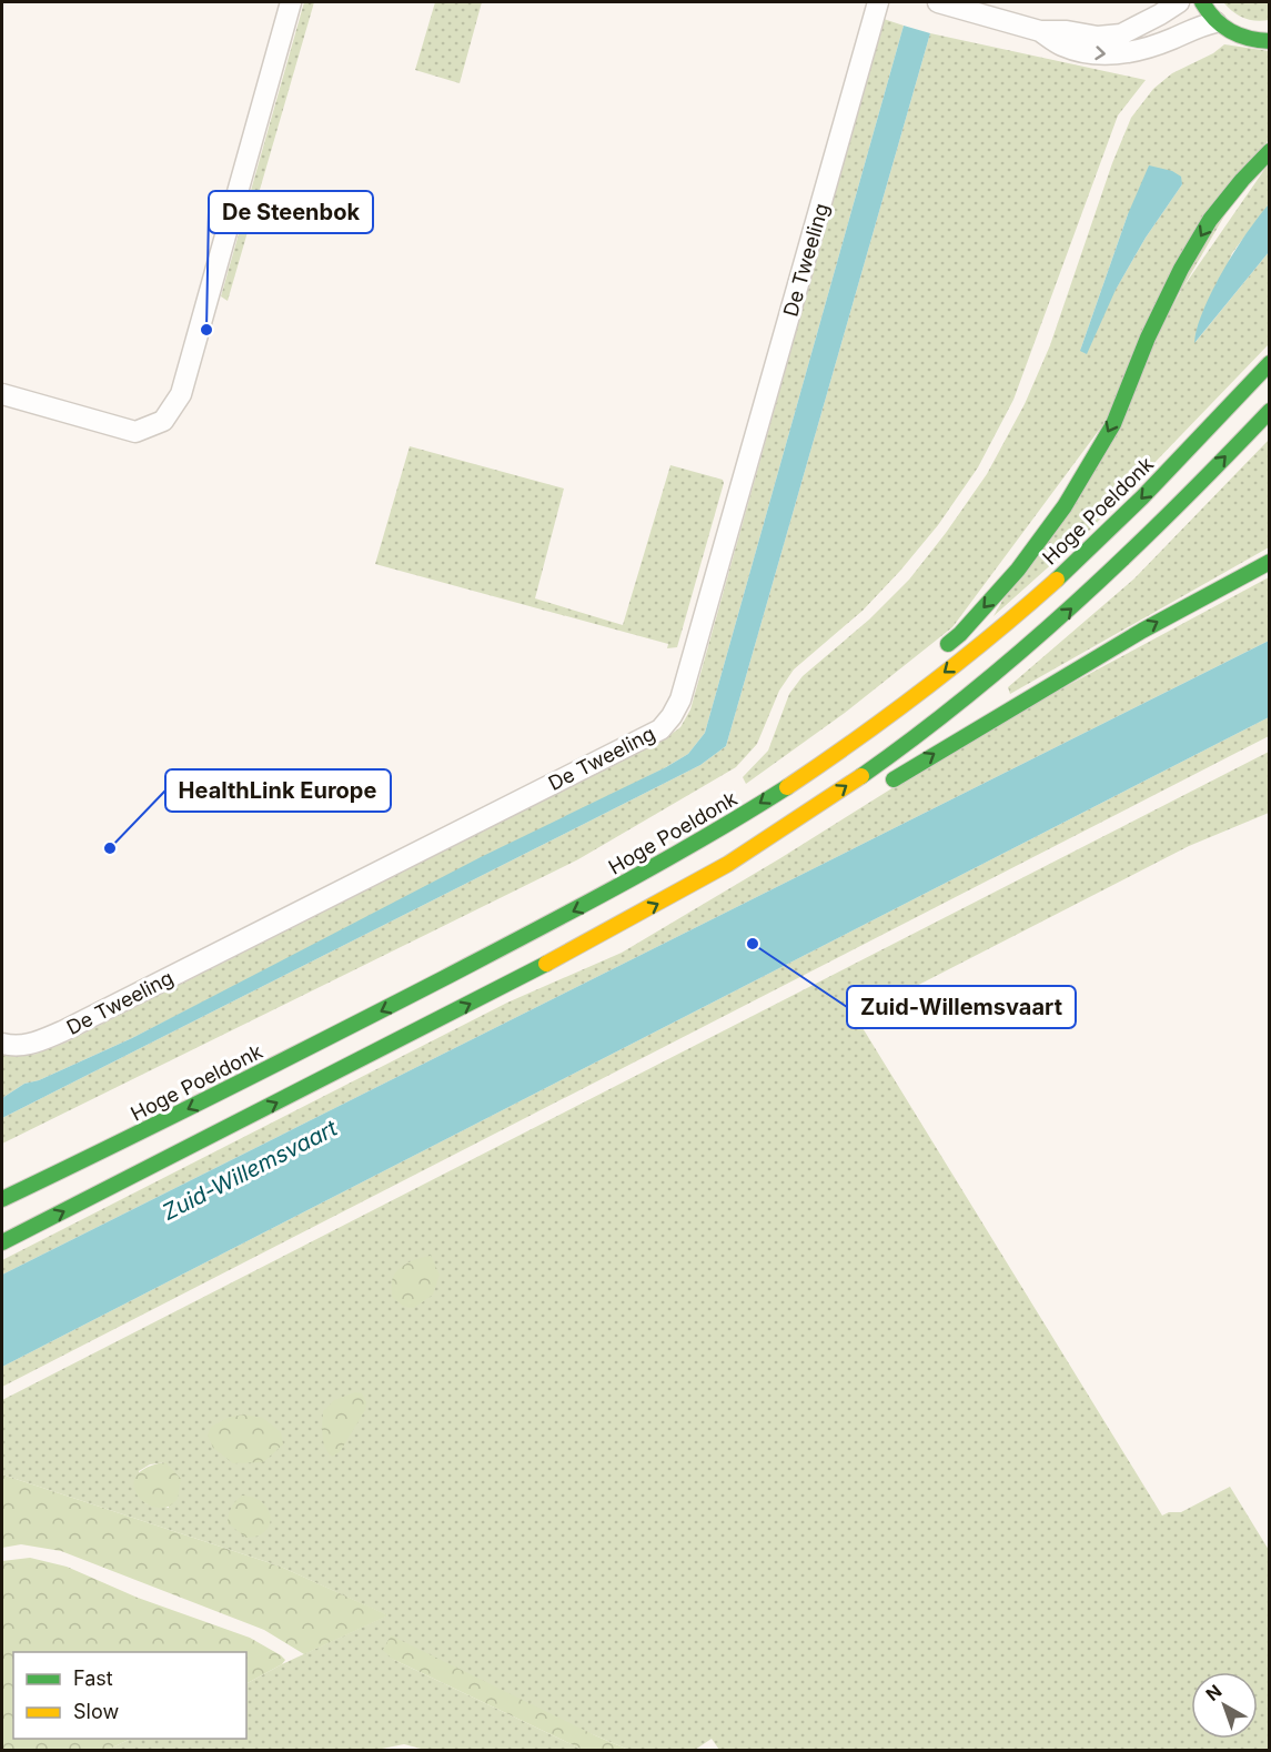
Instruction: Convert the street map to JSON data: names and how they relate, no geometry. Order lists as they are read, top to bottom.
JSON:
{
  "streets": {
    "main road": ["Hoge Poeldonk"],
    "street": ["De Tweeling"]
  },
  "water": ["Zuid-Willemsvaart"],
  "places": ["De Steenbok", "HealthLink Europe", "Zuid-Willemsvaart"],
  "legend": ["Fast", "Slow"],
  "north": "top left"
}
